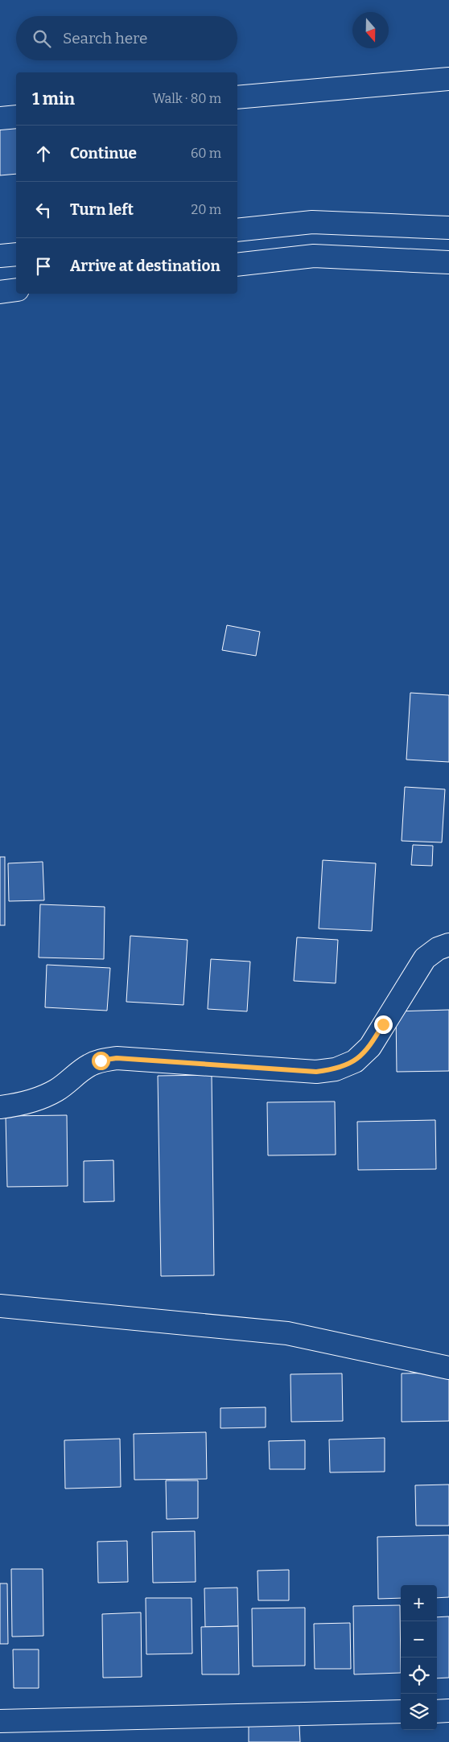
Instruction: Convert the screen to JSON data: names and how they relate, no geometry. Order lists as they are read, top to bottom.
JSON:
{
  "north": "bottom",
  "page": {
    "search": "Search here",
    "heading": ["1 min", "Walk · 80 m"],
    "list": [
      ["Continue", "60 m"],
      ["Turn left", "20 m"],
      "Arrive at destination"
    ],
    "map_buttons": ["+", "−"]
  }
}
